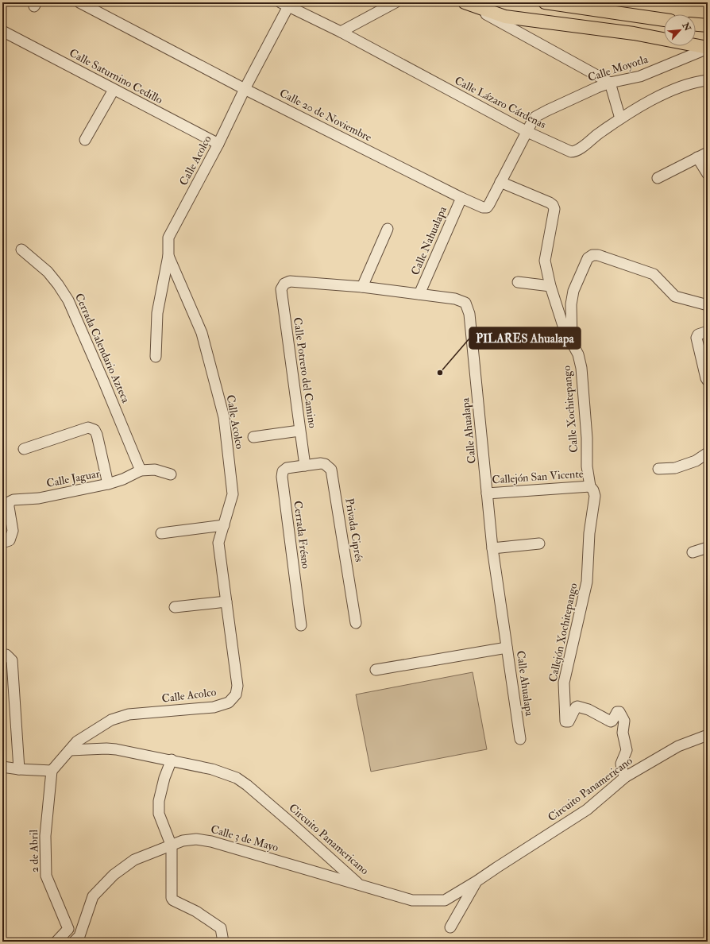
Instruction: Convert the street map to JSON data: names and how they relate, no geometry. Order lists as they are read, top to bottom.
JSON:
{
  "streets": {
    "street": [
      "Calle Moyotla",
      "Calle Saturnino Cedillo",
      "Calle Lázaro Cárdenas",
      "Calle 20 de Noviembre",
      "Calle Acolco",
      "Calle Nahualapa",
      "Cerrada Calendario Azteca",
      "Calle Potrero del Camino",
      "Calle Xochitepango",
      "Calle Ahualapa",
      "Callejón San Vicente",
      "Calle Jaguar",
      "Privada Ciprés",
      "Cerrada Frésno",
      "Callejón Xochitepango",
      "Circuito Panamericano",
      "Calle 3 de Mayo",
      "2 de Abril"
    ]
  },
  "crossings": [
    ["Calle Moyotla", "Calle Lázaro Cárdenas"],
    ["Calle Moyotla", "Calle 20 de Noviembre"],
    ["Calle Saturnino Cedillo", "Calle Acolco"],
    ["Calle Lázaro Cárdenas", "Calle 20 de Noviembre"],
    ["Calle Lázaro Cárdenas", "Calle Acolco"],
    ["Calle 20 de Noviembre", "Calle Acolco"],
    ["Calle 20 de Noviembre", "Calle Nahualapa"],
    ["Calle 20 de Noviembre", "Calle Xochitepango"],
    ["Calle Acolco", "Circuito Panamericano"],
    ["Calle Acolco", "2 de Abril"],
    ["Calle Nahualapa", "Calle Ahualapa"],
    ["Cerrada Calendario Azteca", "Calle Jaguar"],
    ["Calle Potrero del Camino", "Calle Ahualapa"],
    ["Calle Potrero del Camino", "Privada Ciprés"],
    ["Calle Potrero del Camino", "Cerrada Frésno"],
    ["Calle Xochitepango", "Callejón San Vicente"],
    ["Calle Xochitepango", "Callejón Xochitepango"],
    ["Calle Ahualapa", "Callejón San Vicente"],
    ["Callejón San Vicente", "Callejón Xochitepango"],
    ["Privada Ciprés", "Cerrada Frésno"],
    ["Callejón Xochitepango", "Circuito Panamericano"],
    ["Circuito Panamericano", "Calle 3 de Mayo"]
  ],
  "places": ["PILARES Ahualapa"],
  "north": "top right"
}
